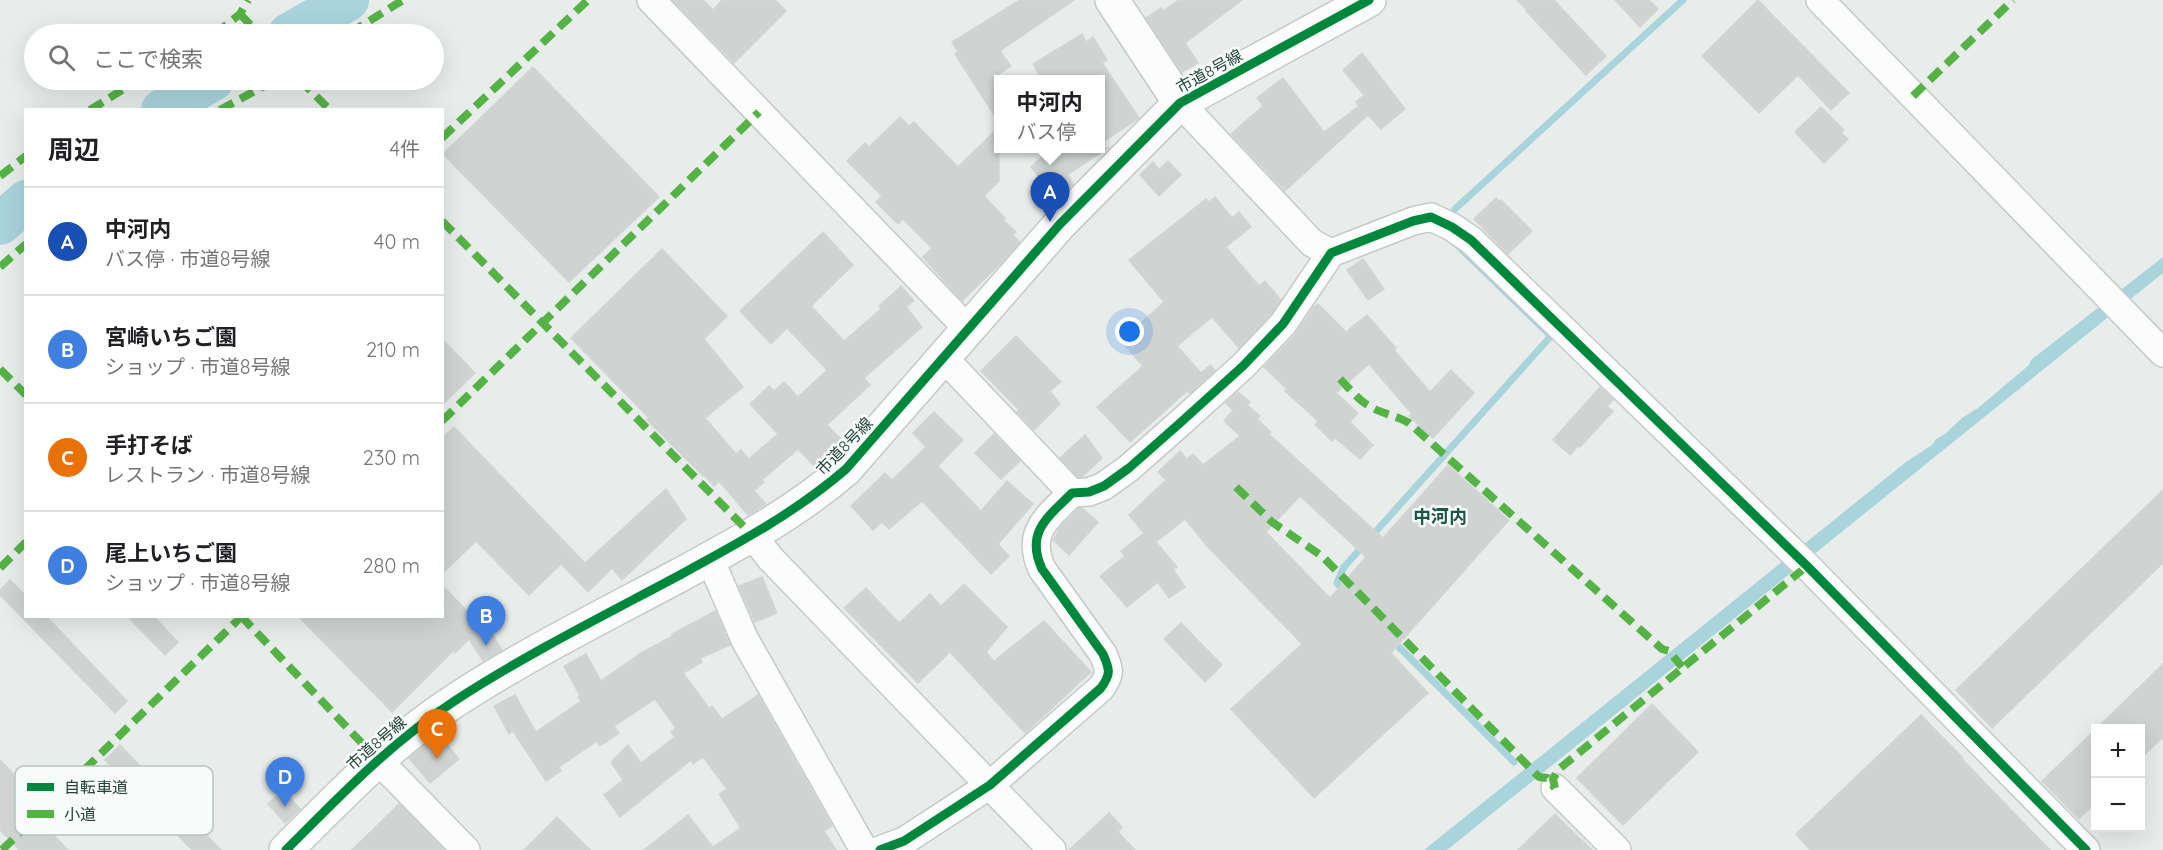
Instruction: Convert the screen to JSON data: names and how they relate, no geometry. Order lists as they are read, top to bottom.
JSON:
{
  "streets": {
    "street": ["市道8号線"]
  },
  "districts": ["中河内"],
  "legend": ["自転車道", "小道"],
  "page": {
    "search": "ここで検索",
    "popup": ["中河内", "バス停"],
    "heading": ["周辺", "4件"],
    "pins": [
      "A",
      "B",
      "C",
      "D"
    ],
    "list": [
      {
        "mark": "A",
        "name": "中河内",
        "note": "バス停 · 市道8号線",
        "value": "40 m"
      },
      {
        "mark": "B",
        "name": "宮崎いちご園",
        "note": "ショップ · 市道8号線",
        "value": "210 m"
      },
      {
        "mark": "C",
        "name": "手打そば",
        "note": "レストラン · 市道8号線",
        "value": "230 m"
      },
      {
        "mark": "D",
        "name": "尾上いちご園",
        "note": "ショップ · 市道8号線",
        "value": "280 m"
      }
    ],
    "map_buttons": ["+", "−"]
  }
}
